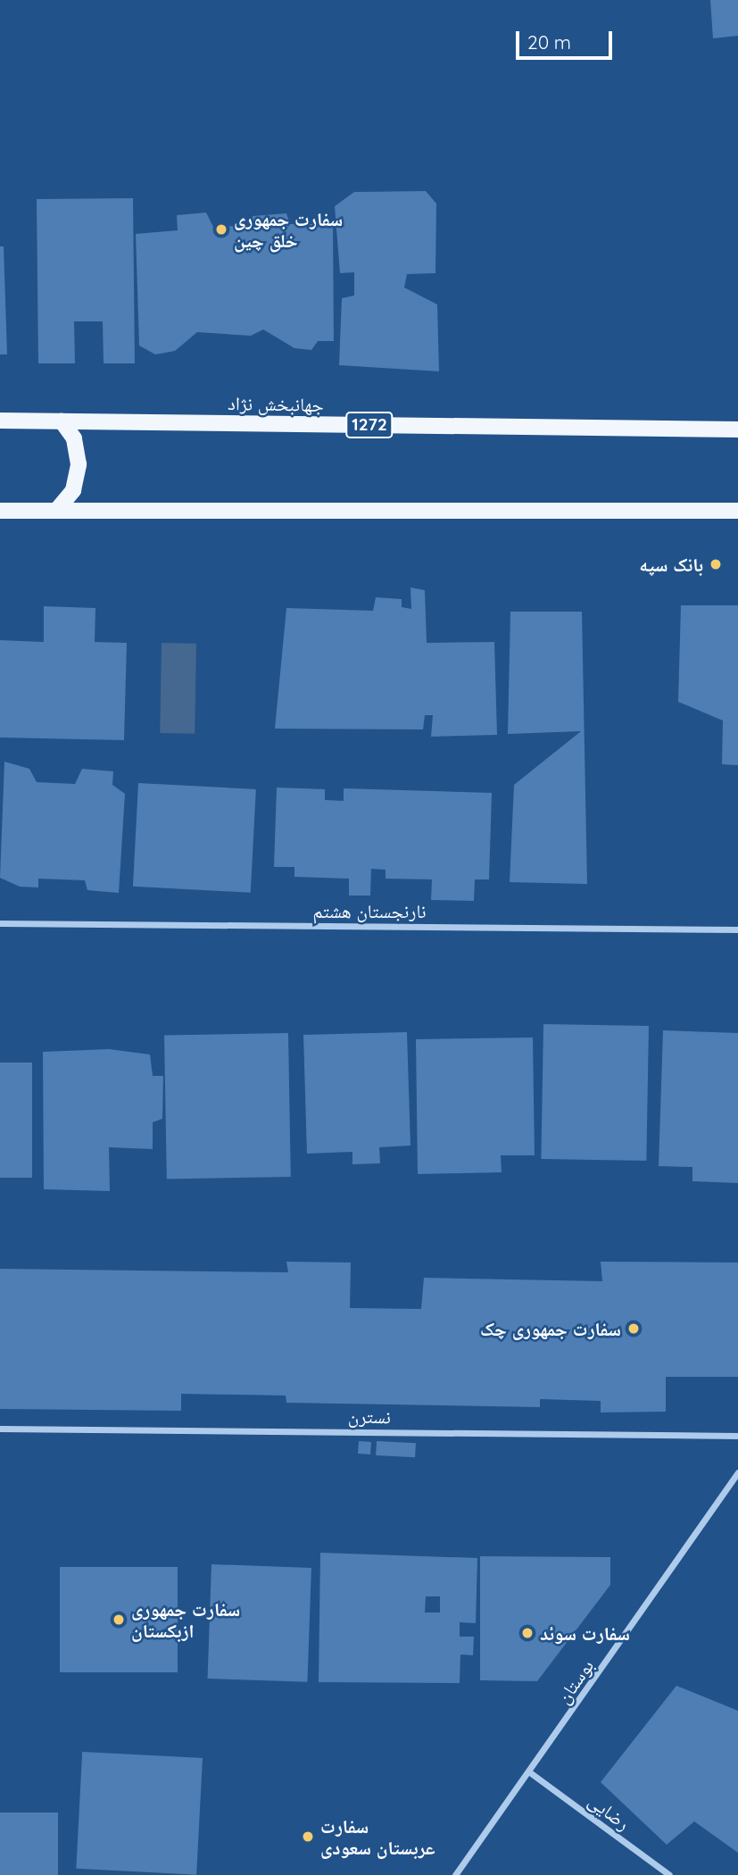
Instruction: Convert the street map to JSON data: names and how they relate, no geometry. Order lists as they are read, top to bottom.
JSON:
{
  "streets": {
    "main road": ["جهانبخش نژاد", "1272"],
    "street": [
      "نارنجستان هشتم",
      "نسترن",
      "بوستان",
      "رضایی"
    ]
  },
  "crossings": [
    ["بوستان", "رضایی"]
  ],
  "places": [
    "سفارت جمهوری خلق چین",
    "بانک سپه",
    "سفارت جمهوری چک",
    "سفارت جمهوری ازبکستان",
    "سفارت سوئد",
    "سفارت عربستان سعودی"
  ],
  "scale_bar": "20 m"
}
